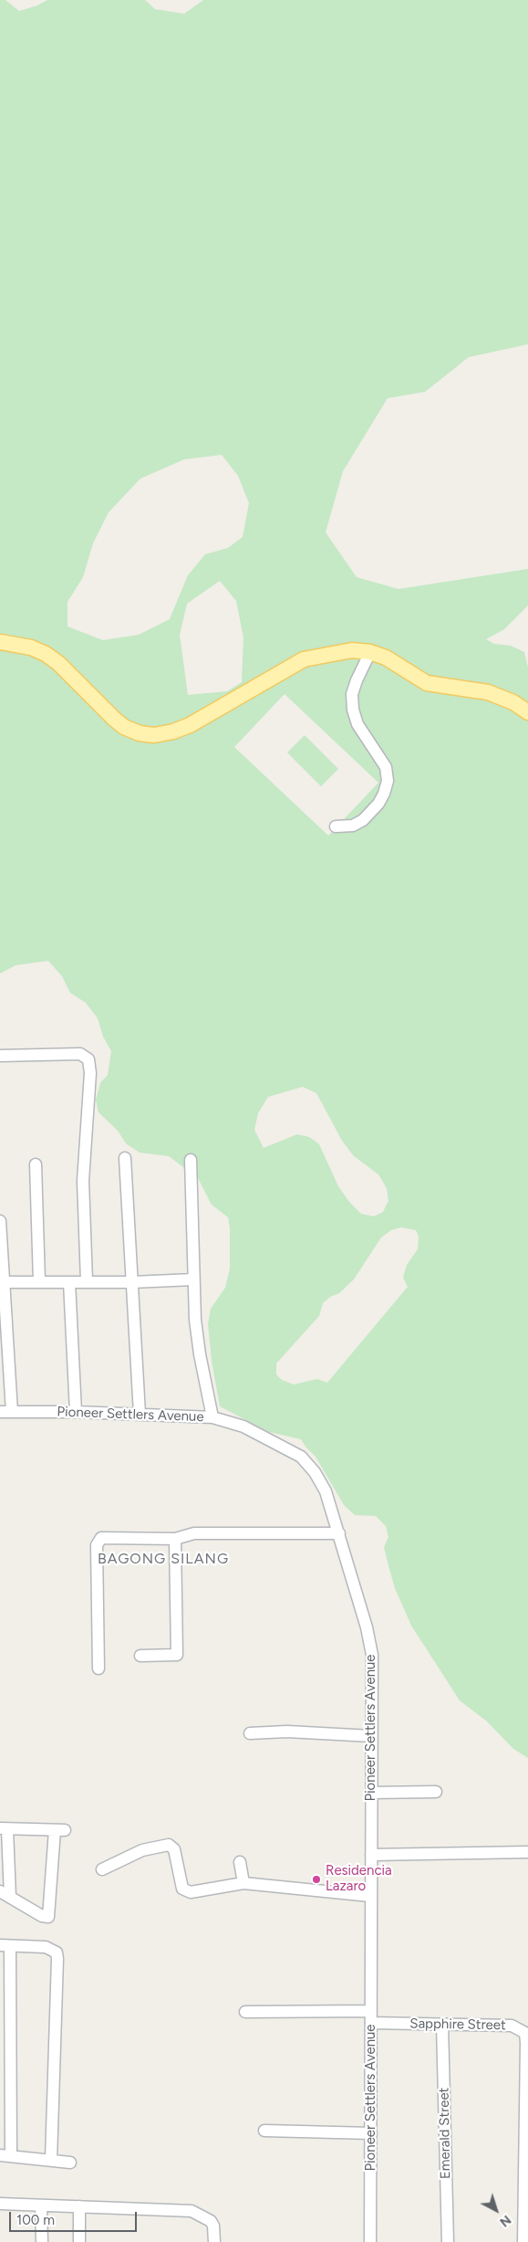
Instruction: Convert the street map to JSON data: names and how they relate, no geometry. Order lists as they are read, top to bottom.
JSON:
{
  "streets": {
    "street": ["Pioneer Settlers Avenue", "Sapphire Street", "Emerald Street"]
  },
  "crossings": [
    ["Pioneer Settlers Avenue", "Sapphire Street"],
    ["Sapphire Street", "Emerald Street"]
  ],
  "districts": ["BAGONG SILANG"],
  "places": ["Residencia Lazaro"],
  "scale_bar": "100 m",
  "north": "bottom right"
}
